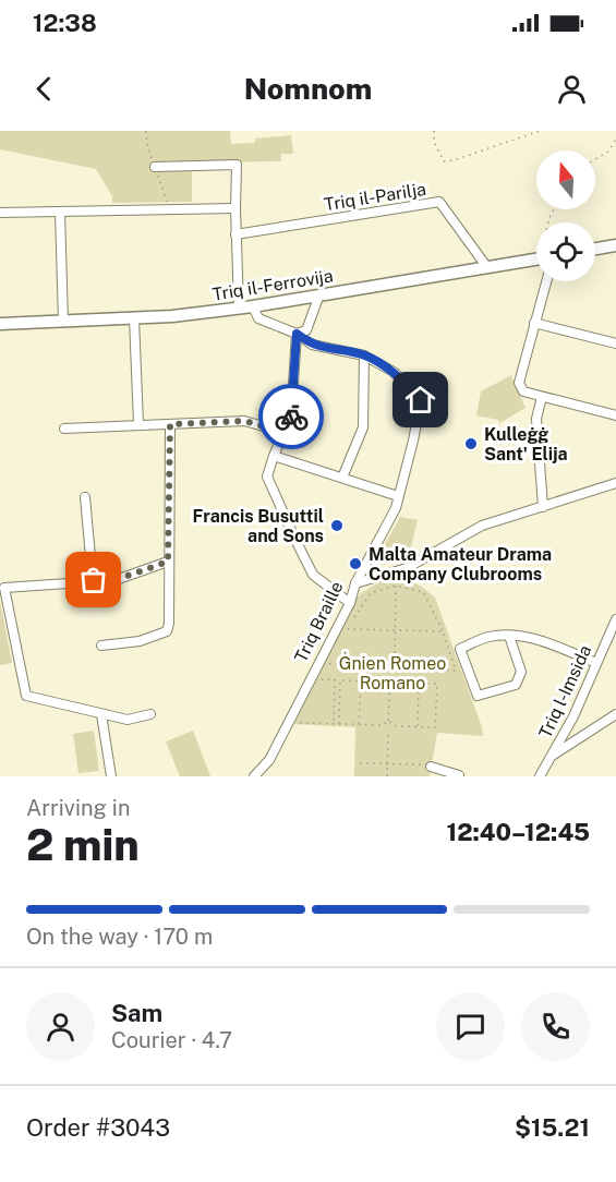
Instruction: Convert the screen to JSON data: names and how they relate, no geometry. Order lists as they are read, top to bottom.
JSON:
{
  "streets": {
    "main road": ["Triq il-Ferrovija"],
    "street": ["Triq il-Parilja", "Triq Braille", "Triq l-Imsida"]
  },
  "crossings": [
    ["Triq il-Parilja", "Triq il-Ferrovija"]
  ],
  "parks": ["Ġnien Romeo Romano"],
  "places": ["Kulleġġ Sant' Elija", "Francis Busuttil and Sons", "Malta Amateur Drama Company Clubrooms"],
  "north": "top",
  "page": {
    "status": "12:38",
    "header": "Nomnom",
    "heading": ["2 min", "Arriving in", "12:40–12:45"],
    "panel": [
      "Sam",
      "Courier · 4.7",
      "Order #3043",
      "$15.21"
    ],
    "bar": "On the way · 170 m"
  }
}
